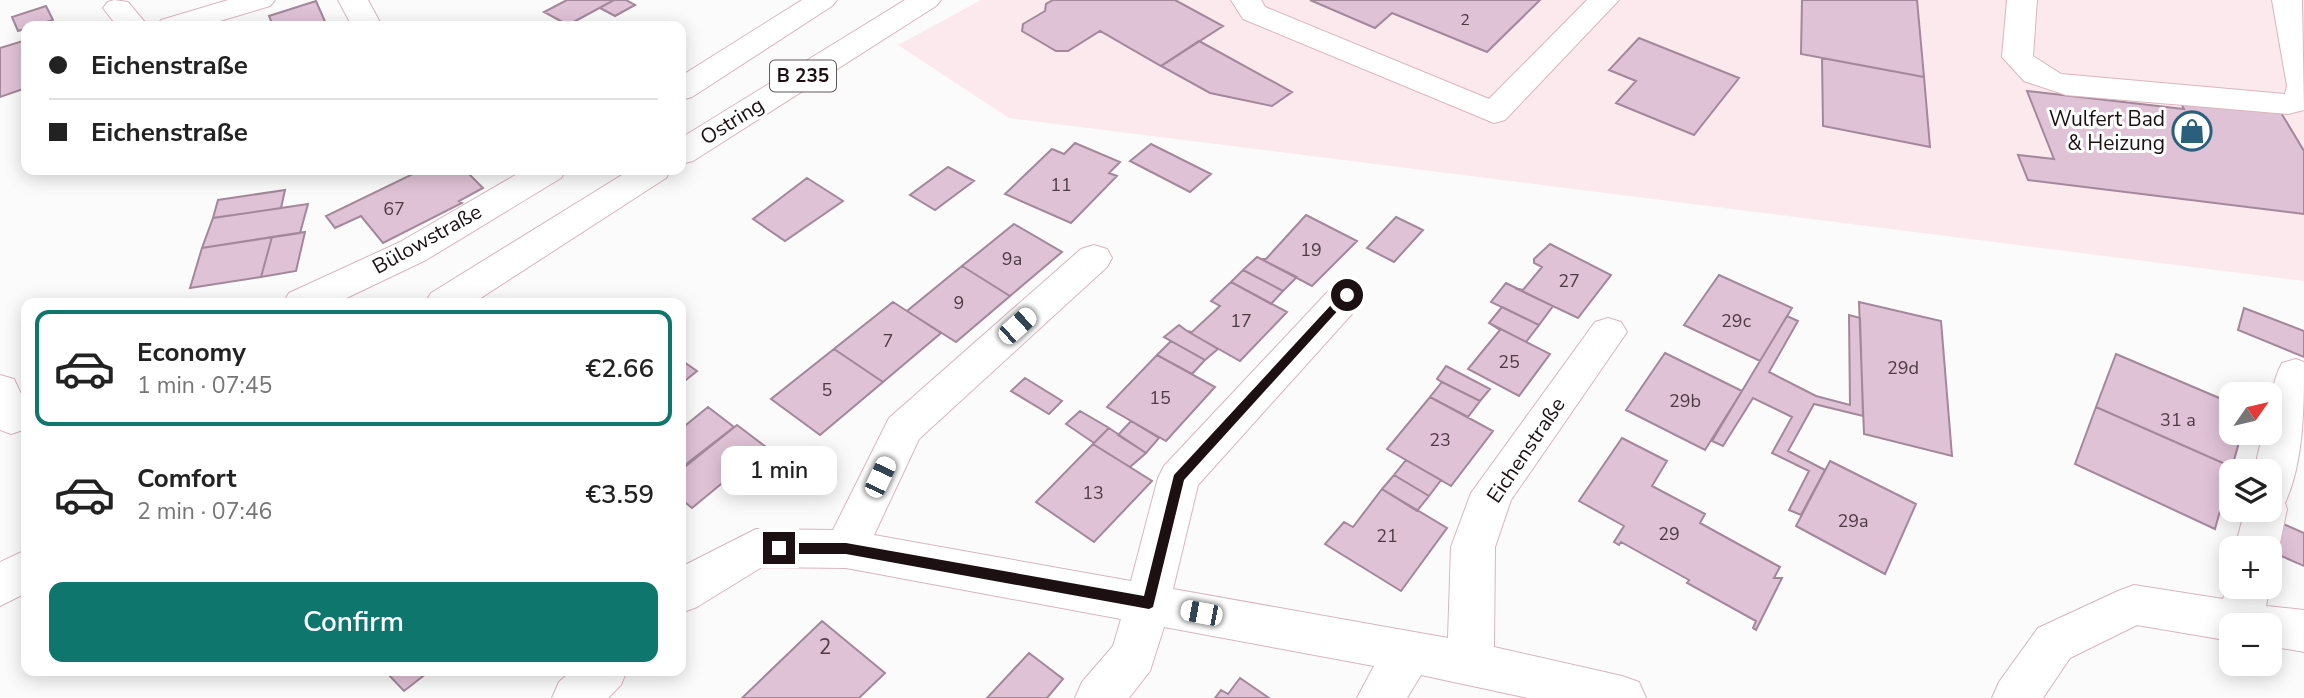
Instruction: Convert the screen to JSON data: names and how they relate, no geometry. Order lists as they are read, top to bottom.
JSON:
{
  "streets": {
    "street": [
      "B 235",
      "Ostring",
      "Bülowstraße",
      "Eichenstraße"
    ]
  },
  "places": {
    "shop": ["Wulfert Bad & Heizung"]
  },
  "house_numbers": [
    "2",
    "11",
    "67",
    "19",
    "9a",
    "27",
    "9",
    "17",
    "29c",
    "7",
    "25",
    "29d",
    "5",
    "15",
    "29b",
    "31 a",
    "23",
    "13",
    "29a",
    "29",
    "21",
    "2"
  ],
  "north": "top right",
  "page": {
    "banner": ["Eichenstraße", "Eichenstraße"],
    "list": [
      {
        "name": "Economy",
        "note": "1 min · 07:45",
        "value": "€2.66"
      },
      {
        "name": "Comfort",
        "note": "2 min · 07:46",
        "value": "€3.59"
      }
    ],
    "map_buttons": ["+", "−"],
    "bubble": "1 min",
    "buttons": "Confirm"
  }
}
